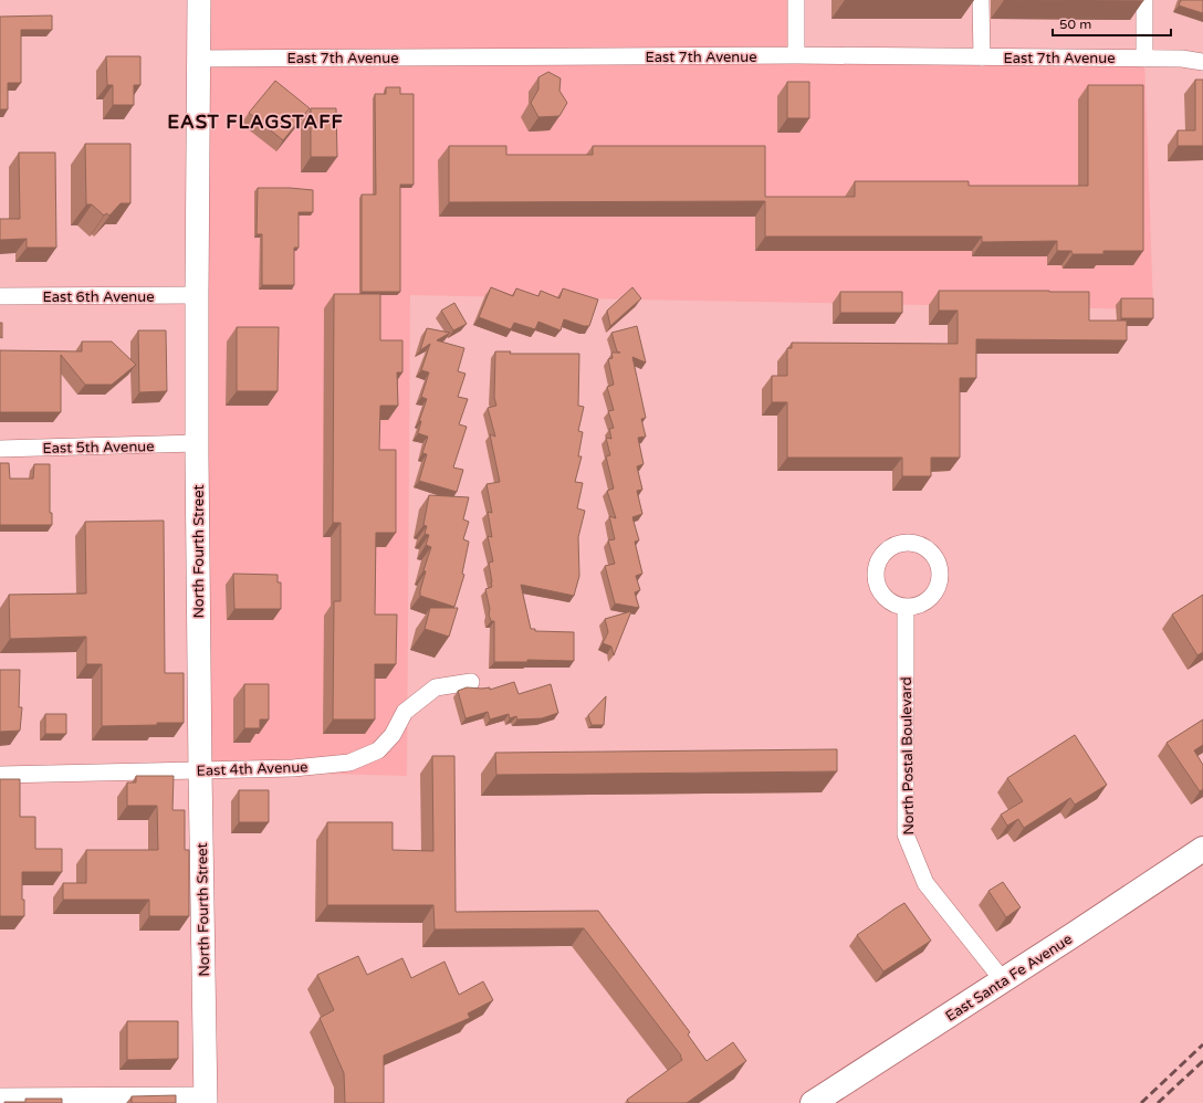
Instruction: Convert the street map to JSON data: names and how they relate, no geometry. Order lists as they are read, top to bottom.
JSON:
{
  "streets": {
    "main road": ["North Fourth Street", "East Santa Fe Avenue"],
    "street": [
      "East 7th Avenue",
      "East 6th Avenue",
      "East 5th Avenue",
      "North Postal Boulevard",
      "East 4th Avenue"
    ]
  },
  "crossings": [
    ["East 7th Avenue", "North Fourth Street"],
    ["East 6th Avenue", "North Fourth Street"],
    ["East 5th Avenue", "North Fourth Street"],
    ["North Fourth Street", "East 4th Avenue"],
    ["North Postal Boulevard", "East Santa Fe Avenue"]
  ],
  "districts": ["EAST FLAGSTAFF"],
  "scale_bar": "50 m"
}
